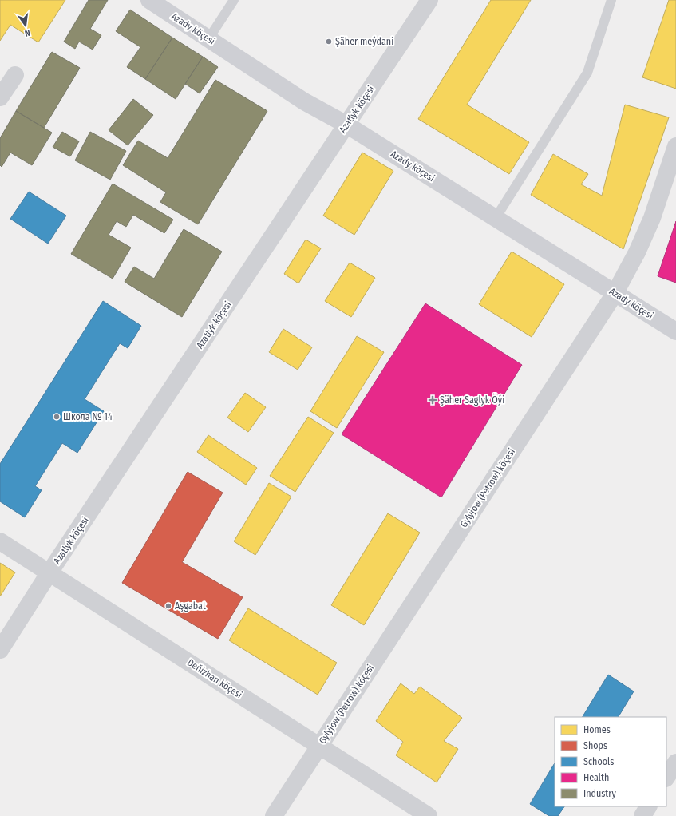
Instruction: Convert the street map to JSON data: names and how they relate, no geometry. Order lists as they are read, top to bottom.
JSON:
{
  "streets": {
    "main road": ["Azady köçesi"],
    "street": ["Azatlyk köçesi", "Gylyjow (Petrow) köçesi", "Deňizhan köçesi"]
  },
  "crossings": [
    ["Azady köçesi", "Azatlyk köçesi"],
    ["Azady köçesi", "Gylyjow (Petrow) köçesi"],
    ["Azatlyk köçesi", "Deňizhan köçesi"],
    ["Gylyjow (Petrow) köçesi", "Deňizhan köçesi"]
  ],
  "places": {
    "other": ["Şäher meýdani", "Школа № 14", "Aşgabat"],
    "health": ["Şäher Saglyk Öýi"]
  },
  "legend": [
    "Homes",
    "Shops",
    "Schools",
    "Health",
    "Industry"
  ],
  "north": "bottom"
}
